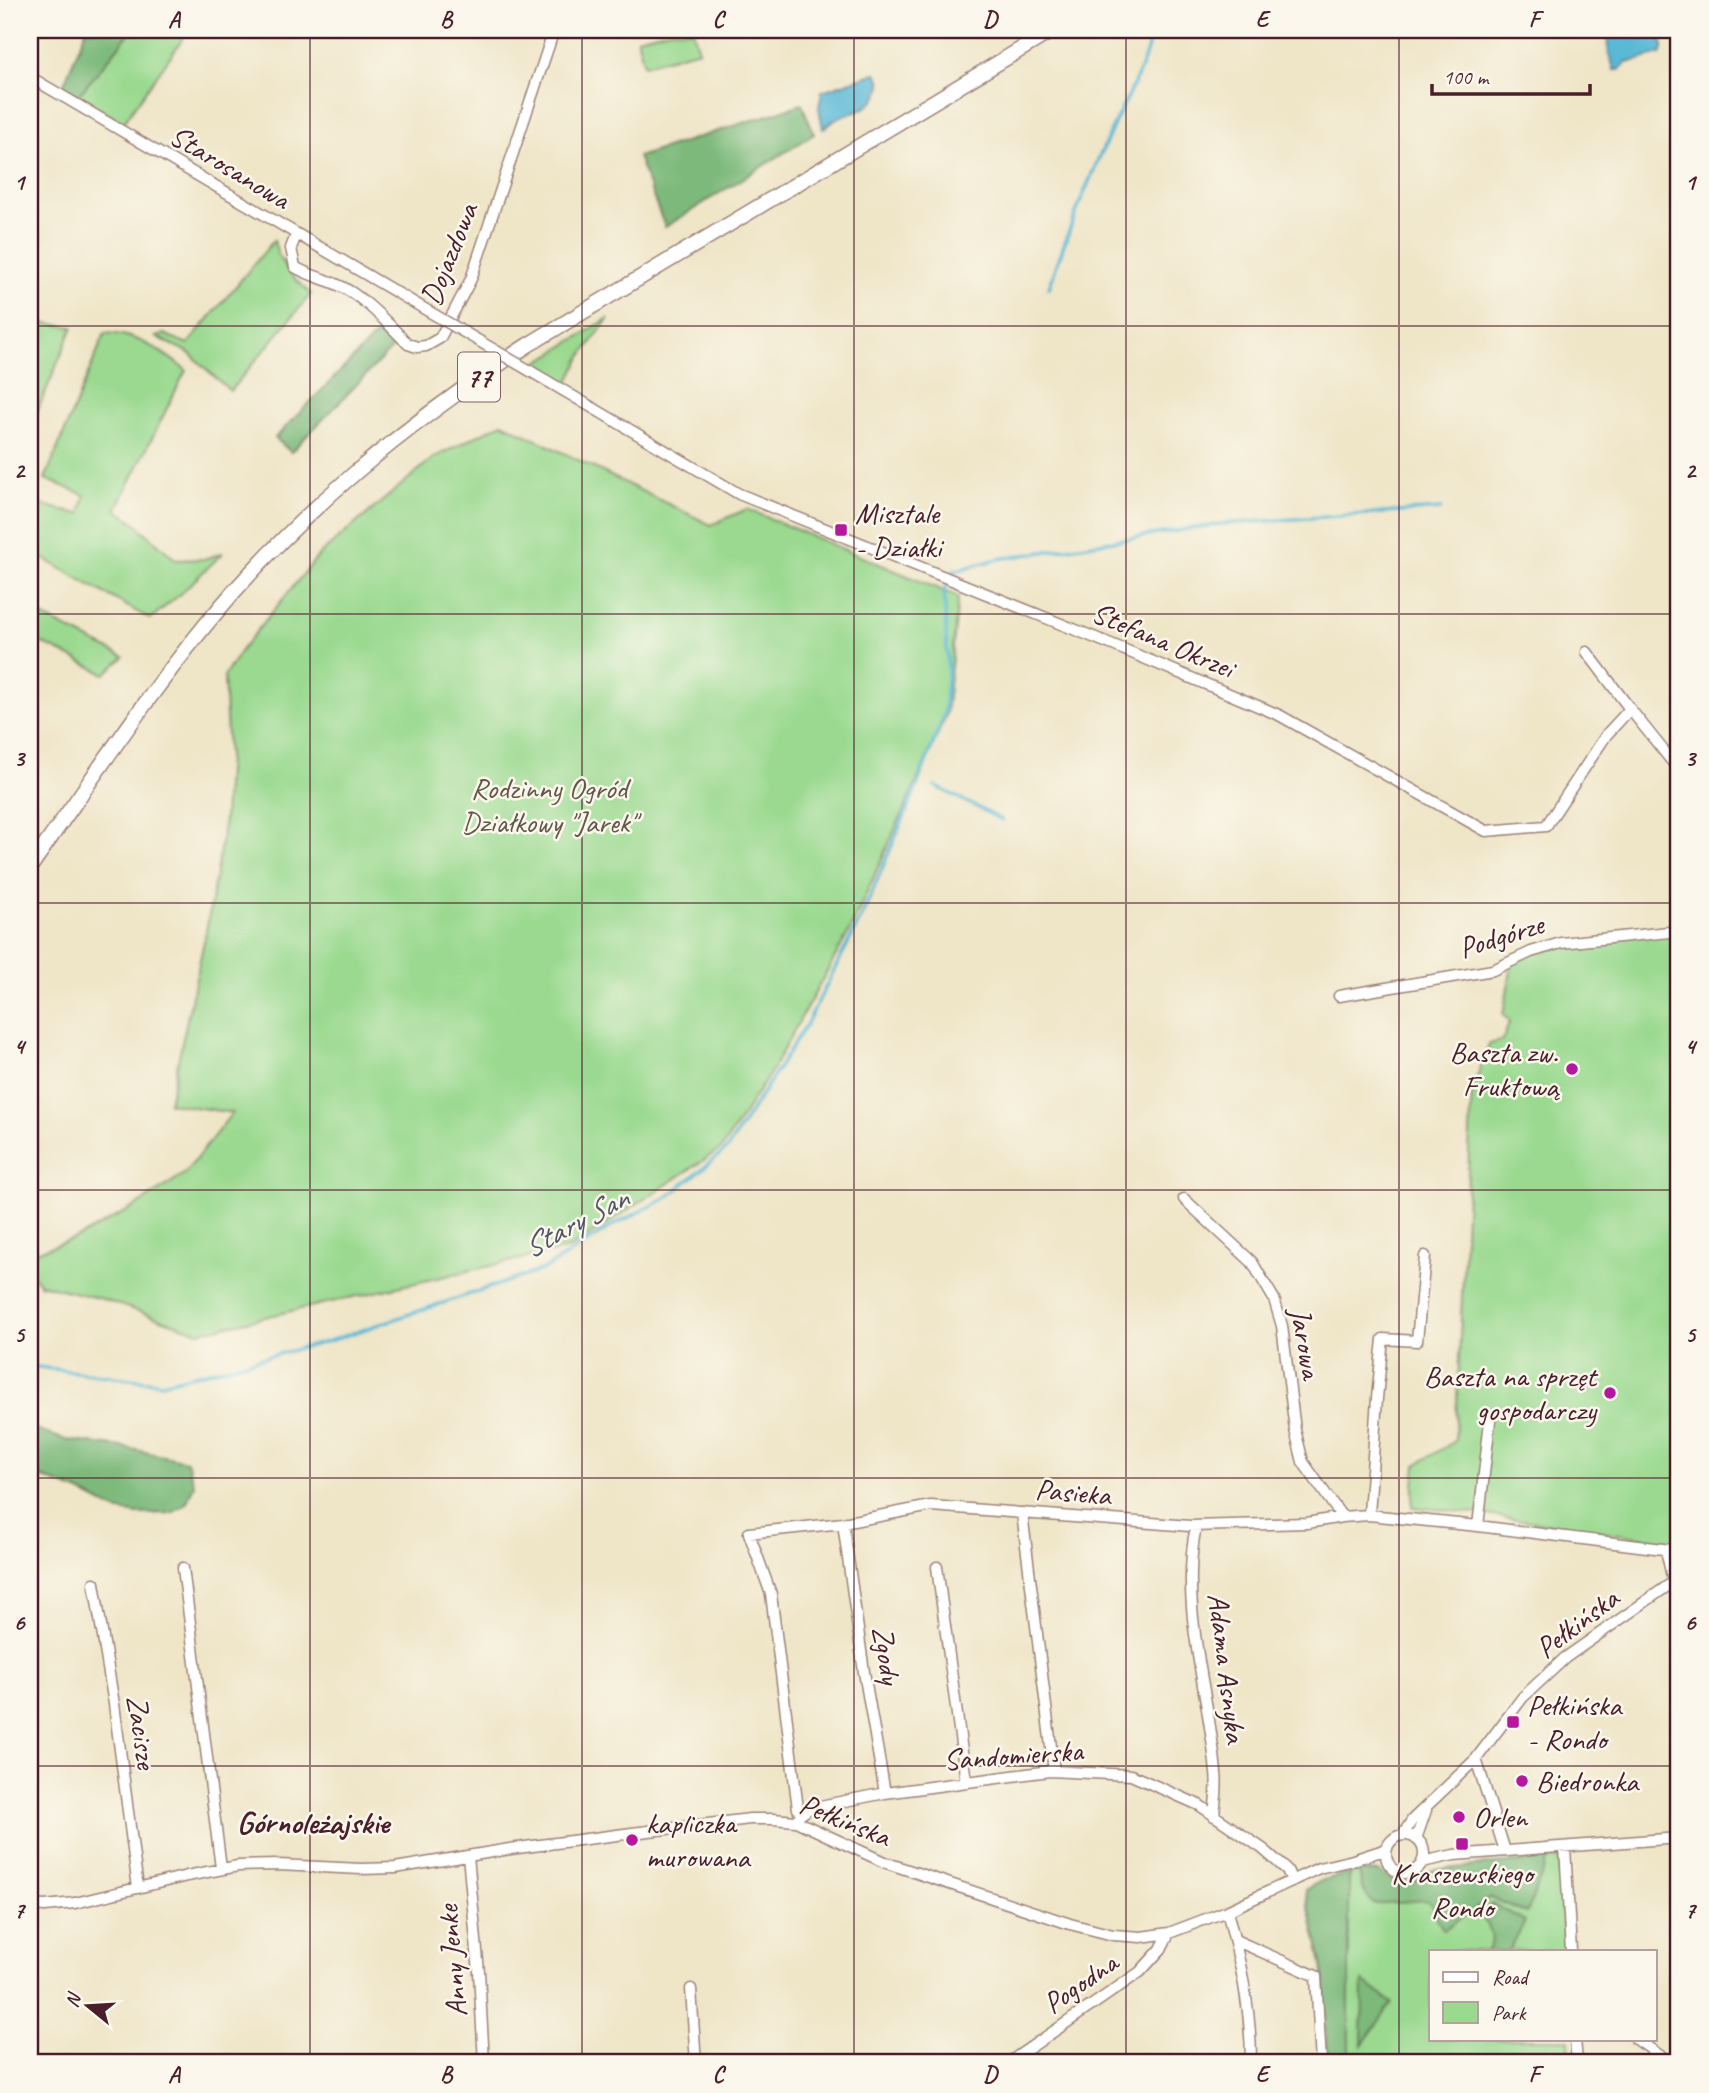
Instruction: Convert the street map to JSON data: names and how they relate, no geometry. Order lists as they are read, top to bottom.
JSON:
{
  "streets": {
    "main road": ["77"],
    "street": [
      "Starosanowa",
      "Dojazdowa",
      "Stefana Okrzei",
      "Podgórze",
      "Jarowa",
      "Pasieka",
      "Pełkińska",
      "Zgody",
      "Adama Asnyka",
      "Zacisze",
      "Sandomierska",
      "Anny Jenke",
      "Pogodna"
    ]
  },
  "crossings": [
    ["Starosanowa", "Dojazdowa"],
    ["Starosanowa", "Stefana Okrzei"],
    ["Jarowa", "Pasieka"],
    ["Pasieka", "Pełkińska"],
    ["Pasieka", "Zgody"],
    ["Pasieka", "Adama Asnyka"],
    ["Pasieka", "Sandomierska"],
    ["Pełkińska", "Zacisze"],
    ["Pełkińska", "Sandomierska"],
    ["Pełkińska", "Anny Jenke"],
    ["Pełkińska", "Pogodna"],
    ["Zgody", "Sandomierska"],
    ["Adama Asnyka", "Sandomierska"]
  ],
  "districts": ["Górnoleżajskie"],
  "water": ["Stary San"],
  "parks": ["Rodzinny Ogród Działkowy \"Jarek\""],
  "places": {
    "transit": ["Misztale - Działki", "Pełkińska - Rondo", "Kraszewskiego Rondo"],
    "other": [
      "Baszta zw. Fruktową",
      "Baszta na sprzęt gospodarczy",
      "Biedronka",
      "Orlen",
      "kapliczka murowana"
    ]
  },
  "legend": ["Road", "Park"],
  "scale_bar": "100 m",
  "north": "left",
  "grid": {
    "columns": [
      "A",
      "B",
      "C",
      "D",
      "E",
      "F"
    ],
    "rows": [
      "1",
      "2",
      "3",
      "4",
      "5",
      "6",
      "7"
    ]
  }
}
